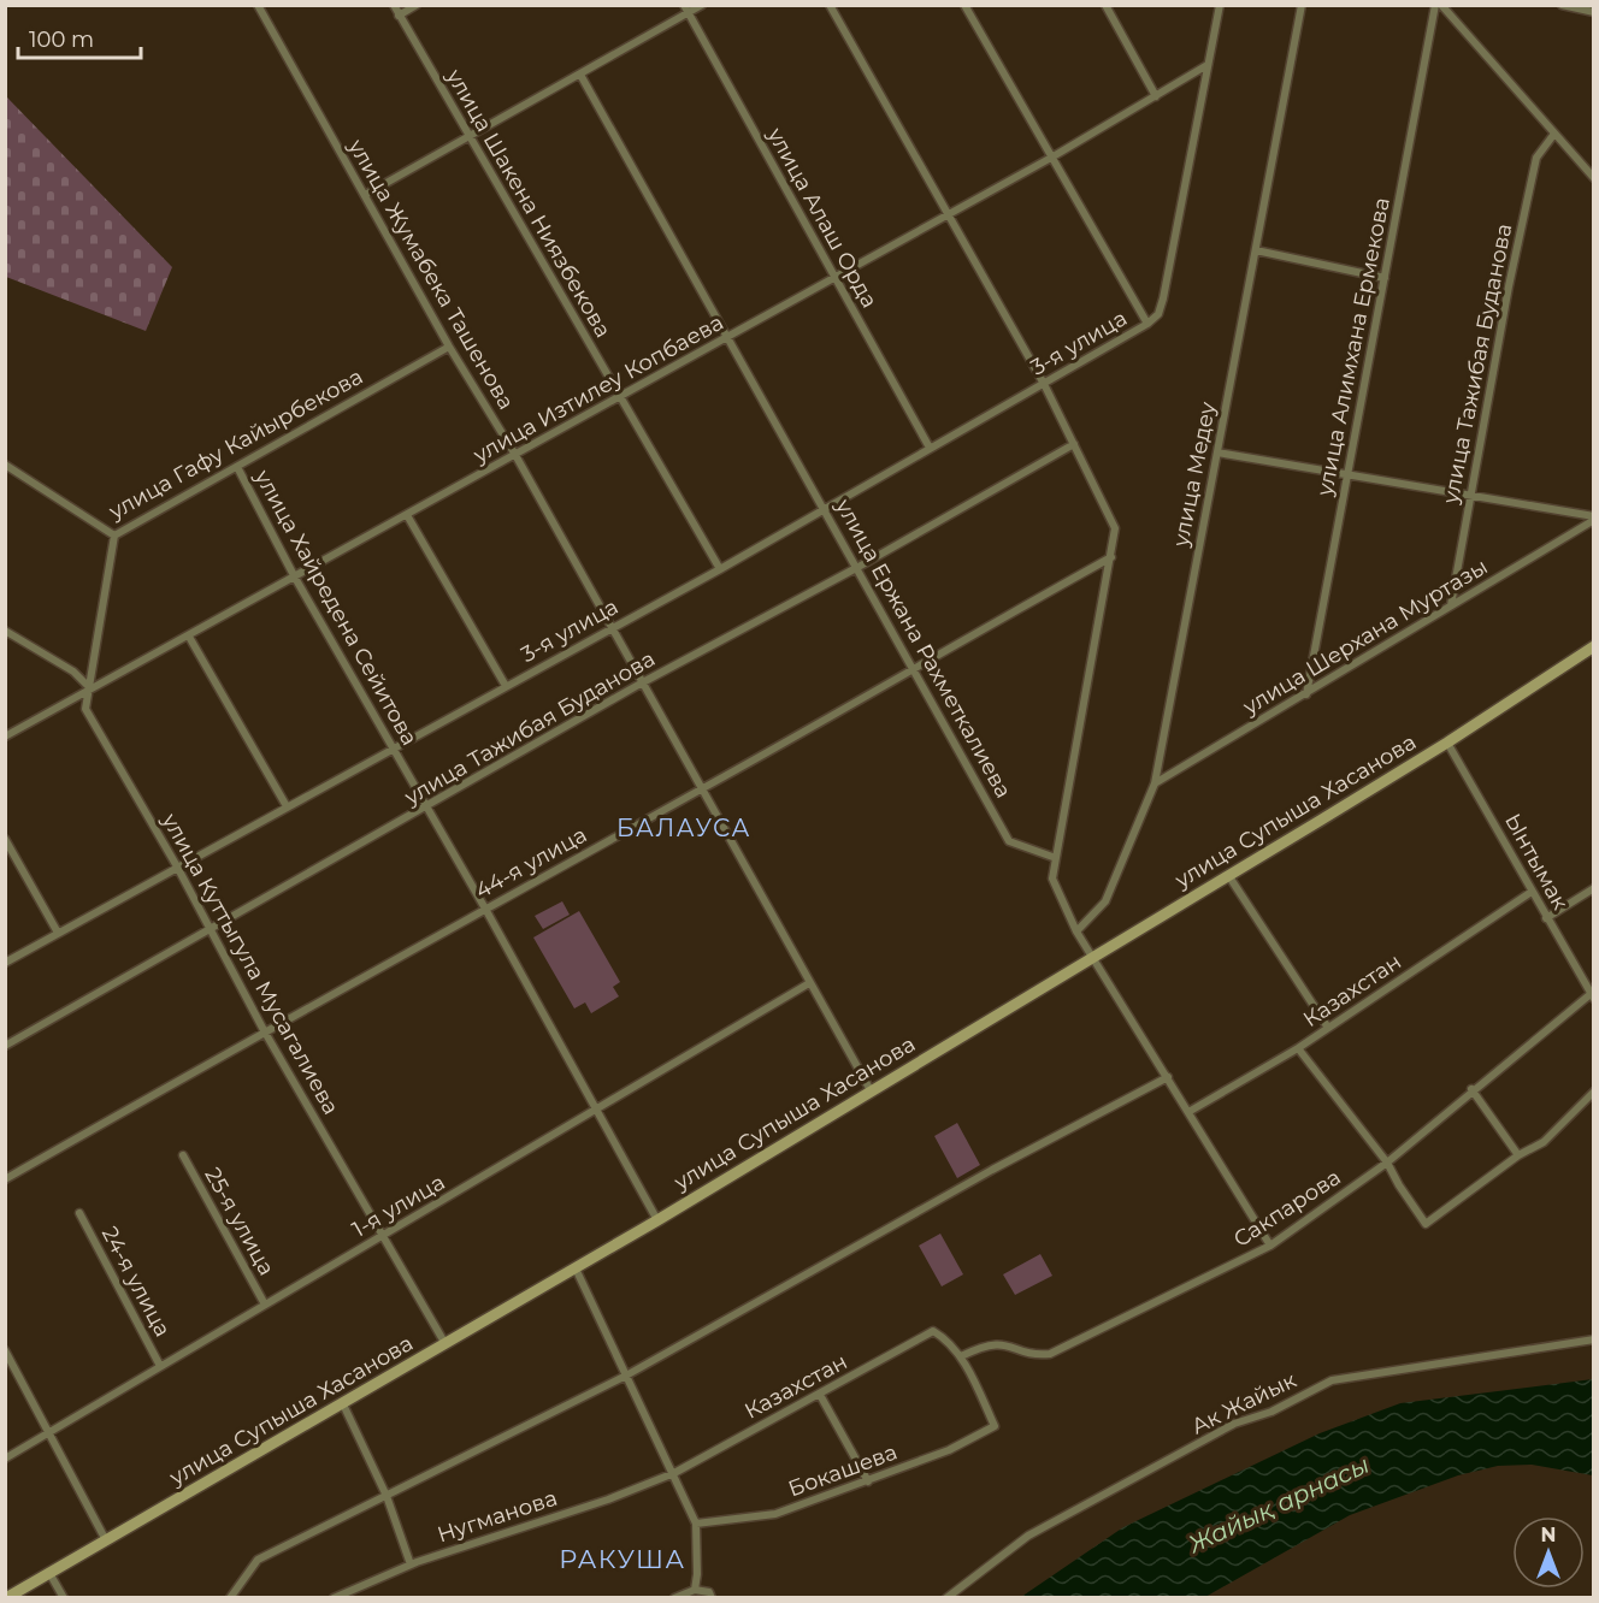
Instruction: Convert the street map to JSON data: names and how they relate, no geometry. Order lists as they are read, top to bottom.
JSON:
{
  "streets": {
    "street": [
      "улица Шакена Ниязбекова",
      "улица Алаш Орда",
      "улица Жумабека Ташенова",
      "3-я улица",
      "улица Алимхана Ермекова",
      "улица Тажибая Буданова",
      "улица Изтилеу Копбаева",
      "улица Гафу Кайырбекова",
      "улица Медеу",
      "улица Хайредена Сейитова",
      "улица Шерхана Муртазы",
      "улица Ержана Рахметкалиева",
      "улица Супыша Хасанова",
      "Ынтымак",
      "44-я улица",
      "улица Куттыгула Мусагалиева",
      "Казахстан",
      "1-я улица",
      "Сакпарова",
      "25-я улица",
      "24-я улица",
      "Ак Жайык",
      "Бокашева",
      "Нугманова"
    ]
  },
  "crossings": [
    ["улица Шакена Ниязбекова", "3-я улица"],
    ["улица Шакена Ниязбекова", "улица Изтилеу Копбаева"],
    ["улица Алаш Орда", "3-я улица"],
    ["улица Алаш Орда", "улица Изтилеу Копбаева"],
    ["улица Жумабека Ташенова", "3-я улица"],
    ["улица Жумабека Ташенова", "улица Тажибая Буданова"],
    ["улица Жумабека Ташенова", "улица Изтилеу Копбаева"],
    ["улица Жумабека Ташенова", "улица Гафу Кайырбекова"],
    ["улица Жумабека Ташенова", "улица Супыша Хасанова"],
    ["улица Жумабека Ташенова", "44-я улица"],
    ["улица Жумабека Ташенова", "1-я улица"],
    ["3-я улица", "улица Хайредена Сейитова"],
    ["3-я улица", "улица Ержана Рахметкалиева"],
    ["3-я улица", "улица Куттыгула Мусагалиева"],
    ["улица Алимхана Ермекова", "улица Шерхана Муртазы"],
    ["улица Тажибая Буданова", "улица Хайредена Сейитова"],
    ["улица Тажибая Буданова", "улица Шерхана Муртазы"],
    ["улица Тажибая Буданова", "улица Ержана Рахметкалиева"],
    ["улица Тажибая Буданова", "улица Куттыгула Мусагалиева"],
    ["улица Изтилеу Копбаева", "улица Хайредена Сейитова"],
    ["улица Изтилеу Копбаева", "улица Ержана Рахметкалиева"],
    ["улица Изтилеу Копбаева", "улица Куттыгула Мусагалиева"],
    ["улица Гафу Кайырбекова", "улица Хайредена Сейитова"],
    ["улица Гафу Кайырбекова", "улица Куттыгула Мусагалиева"],
    ["улица Медеу", "улица Шерхана Муртазы"],
    ["улица Хайредена Сейитова", "улица Супыша Хасанова"],
    ["улица Хайредена Сейитова", "44-я улица"],
    ["улица Хайредена Сейитова", "1-я улица"],
    ["улица Ержана Рахметкалиева", "44-я улица"],
    ["улица Супыша Хасанова", "Ынтымак"],
    ["улица Супыша Хасанова", "улица Куттыгула Мусагалиева"],
    ["Ынтымак", "Казахстан"],
    ["Ынтымак", "Сакпарова"],
    ["44-я улица", "улица Куттыгула Мусагалиева"],
    ["улица Куттыгула Мусагалиева", "1-я улица"],
    ["Казахстан", "Сакпарова"],
    ["Казахстан", "Бокашева"],
    ["Казахстан", "Нугманова"],
    ["1-я улица", "25-я улица"],
    ["1-я улица", "24-я улица"],
    ["Сакпарова", "Бокашева"]
  ],
  "districts": ["БАЛАУСА", "РАКУША"],
  "water": ["Жайық арнасы"],
  "scale_bar": "100 m",
  "north": "top"
}
